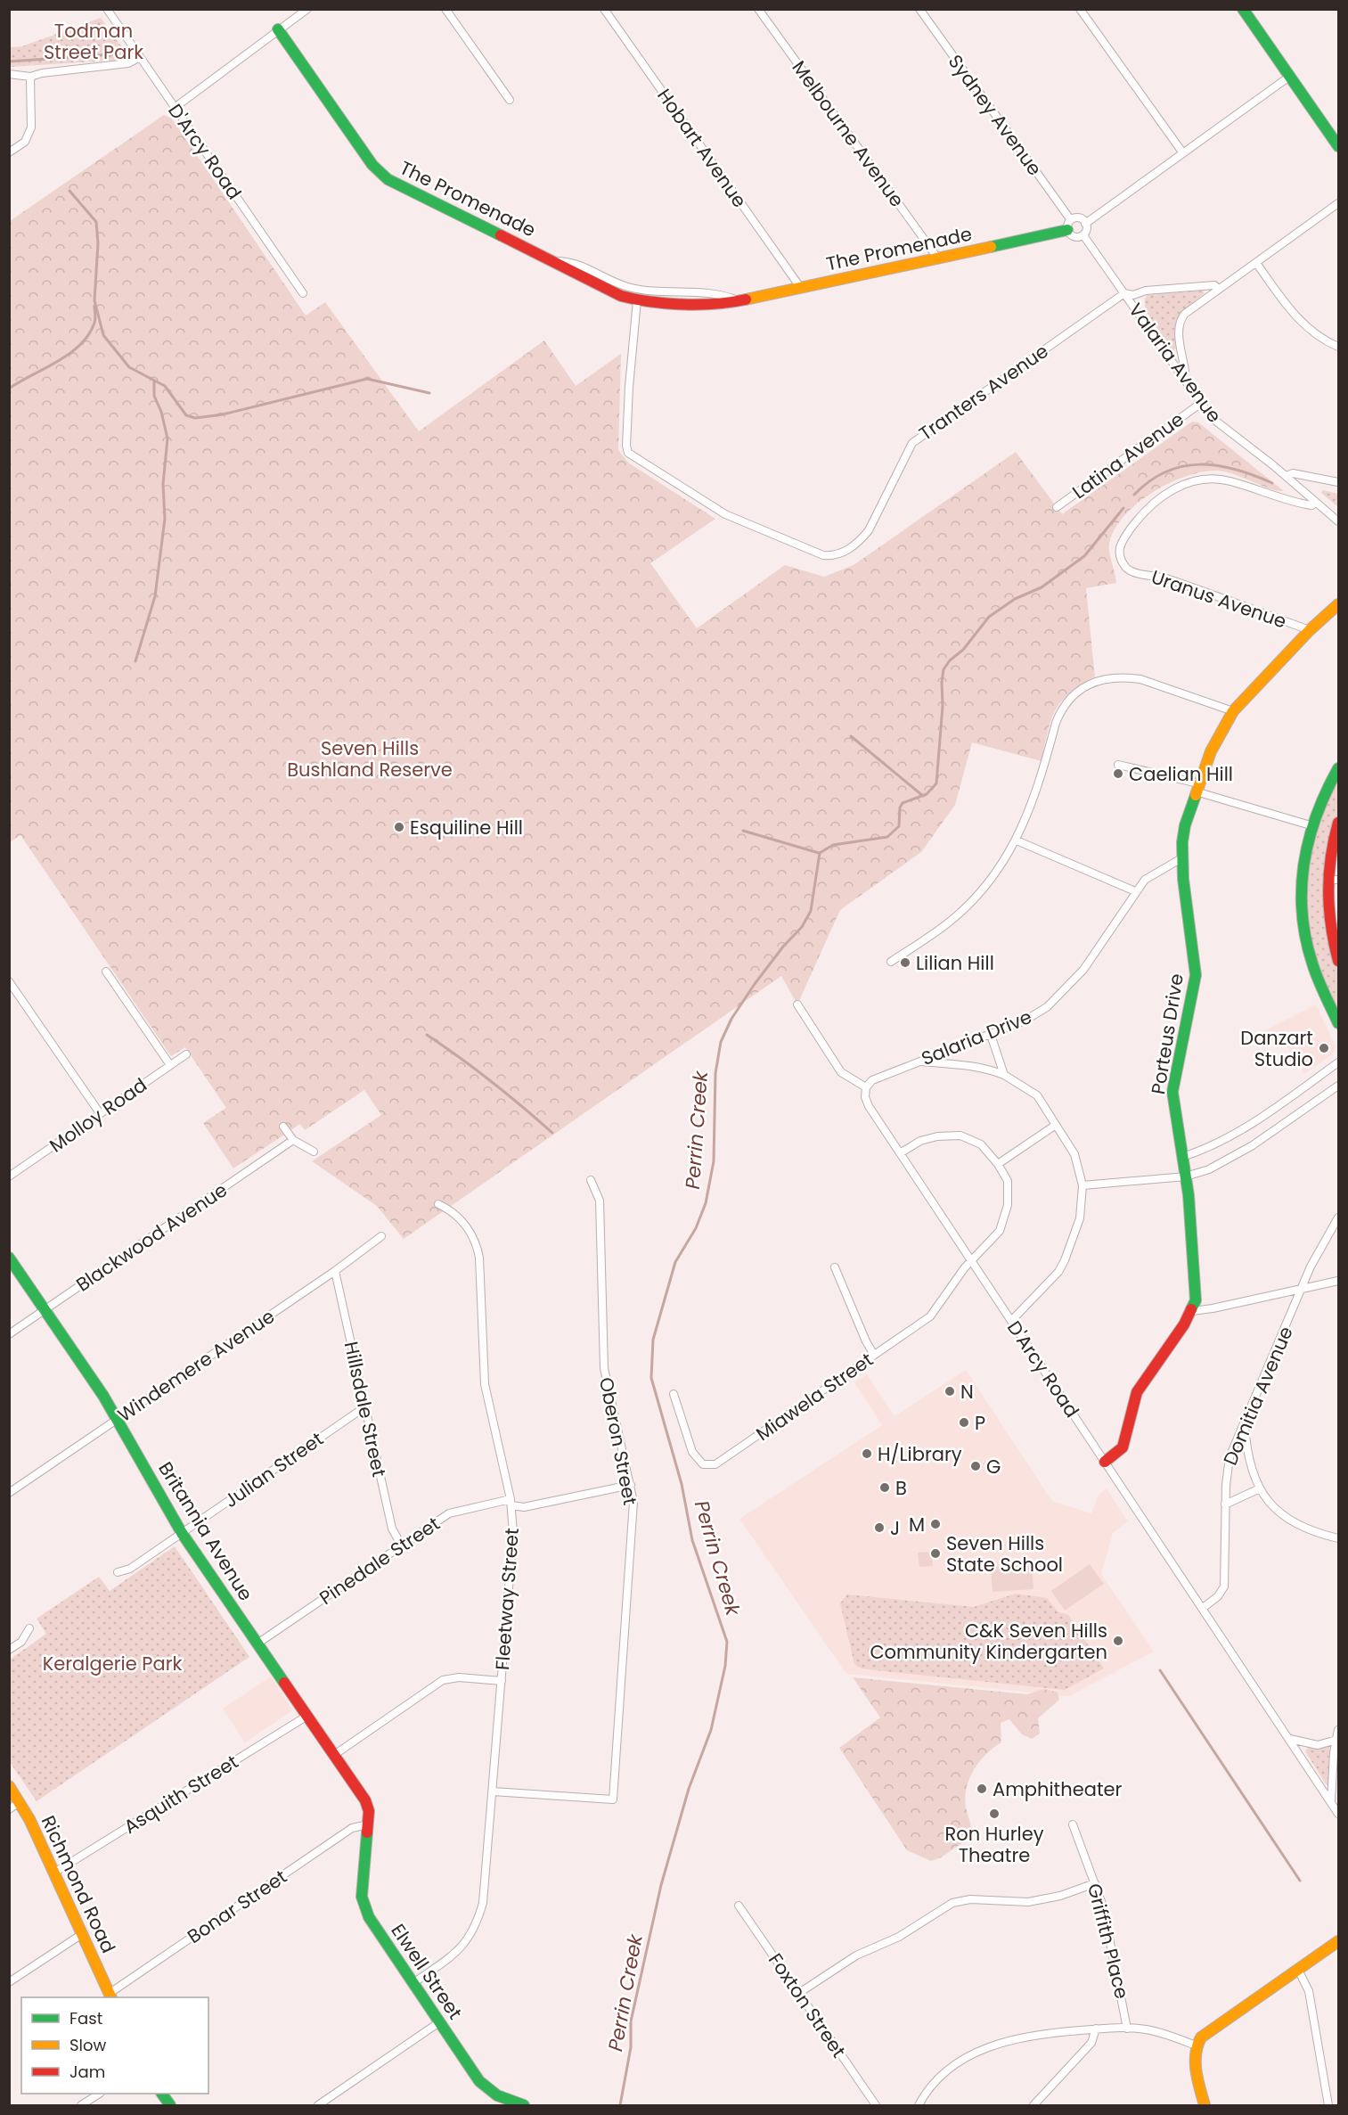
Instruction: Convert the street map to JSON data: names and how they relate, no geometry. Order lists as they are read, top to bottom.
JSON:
{
  "streets": {
    "street": [
      "Sydney Avenue",
      "Melbourne Avenue",
      "Hobart Avenue",
      "D'Arcy Road",
      "The Promenade",
      "Valaria Avenue",
      "Tranters Avenue",
      "Latina Avenue",
      "Uranus Avenue",
      "Porteus Drive",
      "Salaria Drive",
      "Molloy Road",
      "Blackwood Avenue",
      "Windemere Avenue",
      "Domitia Avenue",
      "Miawela Street",
      "Hillsdale Street",
      "Oberon Street",
      "Julian Street",
      "Britannia Avenue",
      "Pinedale Street",
      "Fleetway Street",
      "Asquith Street",
      "Richmond Road",
      "Bonar Street",
      "Griffith Place",
      "Elwell Street",
      "Foxton Street"
    ]
  },
  "crossings": [
    ["Sydney Avenue", "The Promenade"],
    ["Melbourne Avenue", "The Promenade"],
    ["Hobart Avenue", "The Promenade"],
    ["D'Arcy Road", "Porteus Drive"],
    ["D'Arcy Road", "Salaria Drive"],
    ["D'Arcy Road", "Domitia Avenue"],
    ["D'Arcy Road", "Miawela Street"],
    ["The Promenade", "Tranters Avenue"],
    ["Valaria Avenue", "Tranters Avenue"],
    ["Valaria Avenue", "Latina Avenue"],
    ["Valaria Avenue", "Uranus Avenue"],
    ["Uranus Avenue", "Porteus Drive"],
    ["Porteus Drive", "Salaria Drive"],
    ["Blackwood Avenue", "Britannia Avenue"],
    ["Windemere Avenue", "Hillsdale Street"],
    ["Windemere Avenue", "Britannia Avenue"],
    ["Hillsdale Street", "Julian Street"],
    ["Hillsdale Street", "Pinedale Street"],
    ["Oberon Street", "Pinedale Street"],
    ["Oberon Street", "Fleetway Street"],
    ["Julian Street", "Britannia Avenue"],
    ["Britannia Avenue", "Pinedale Street"],
    ["Britannia Avenue", "Asquith Street"],
    ["Britannia Avenue", "Bonar Street"],
    ["Britannia Avenue", "Elwell Street"],
    ["Pinedale Street", "Fleetway Street"],
    ["Fleetway Street", "Elwell Street"],
    ["Asquith Street", "Richmond Road"],
    ["Richmond Road", "Bonar Street"],
    ["Bonar Street", "Elwell Street"]
  ],
  "water": ["Perrin Creek"],
  "parks": ["Todman Street Park", "Seven Hills Bushland Reserve", "Keralgerie Park"],
  "places": [
    "Caelian Hill",
    "Esquiline Hill",
    "Lilian Hill",
    "Danzart Studio",
    "N",
    "P",
    "H/Library",
    "G",
    "B",
    "M",
    "J",
    "Seven Hills State School",
    "C&K Seven Hills Community Kindergarten",
    "Amphitheater",
    "Ron Hurley Theatre"
  ],
  "legend": ["Fast", "Slow", "Jam"]
}
